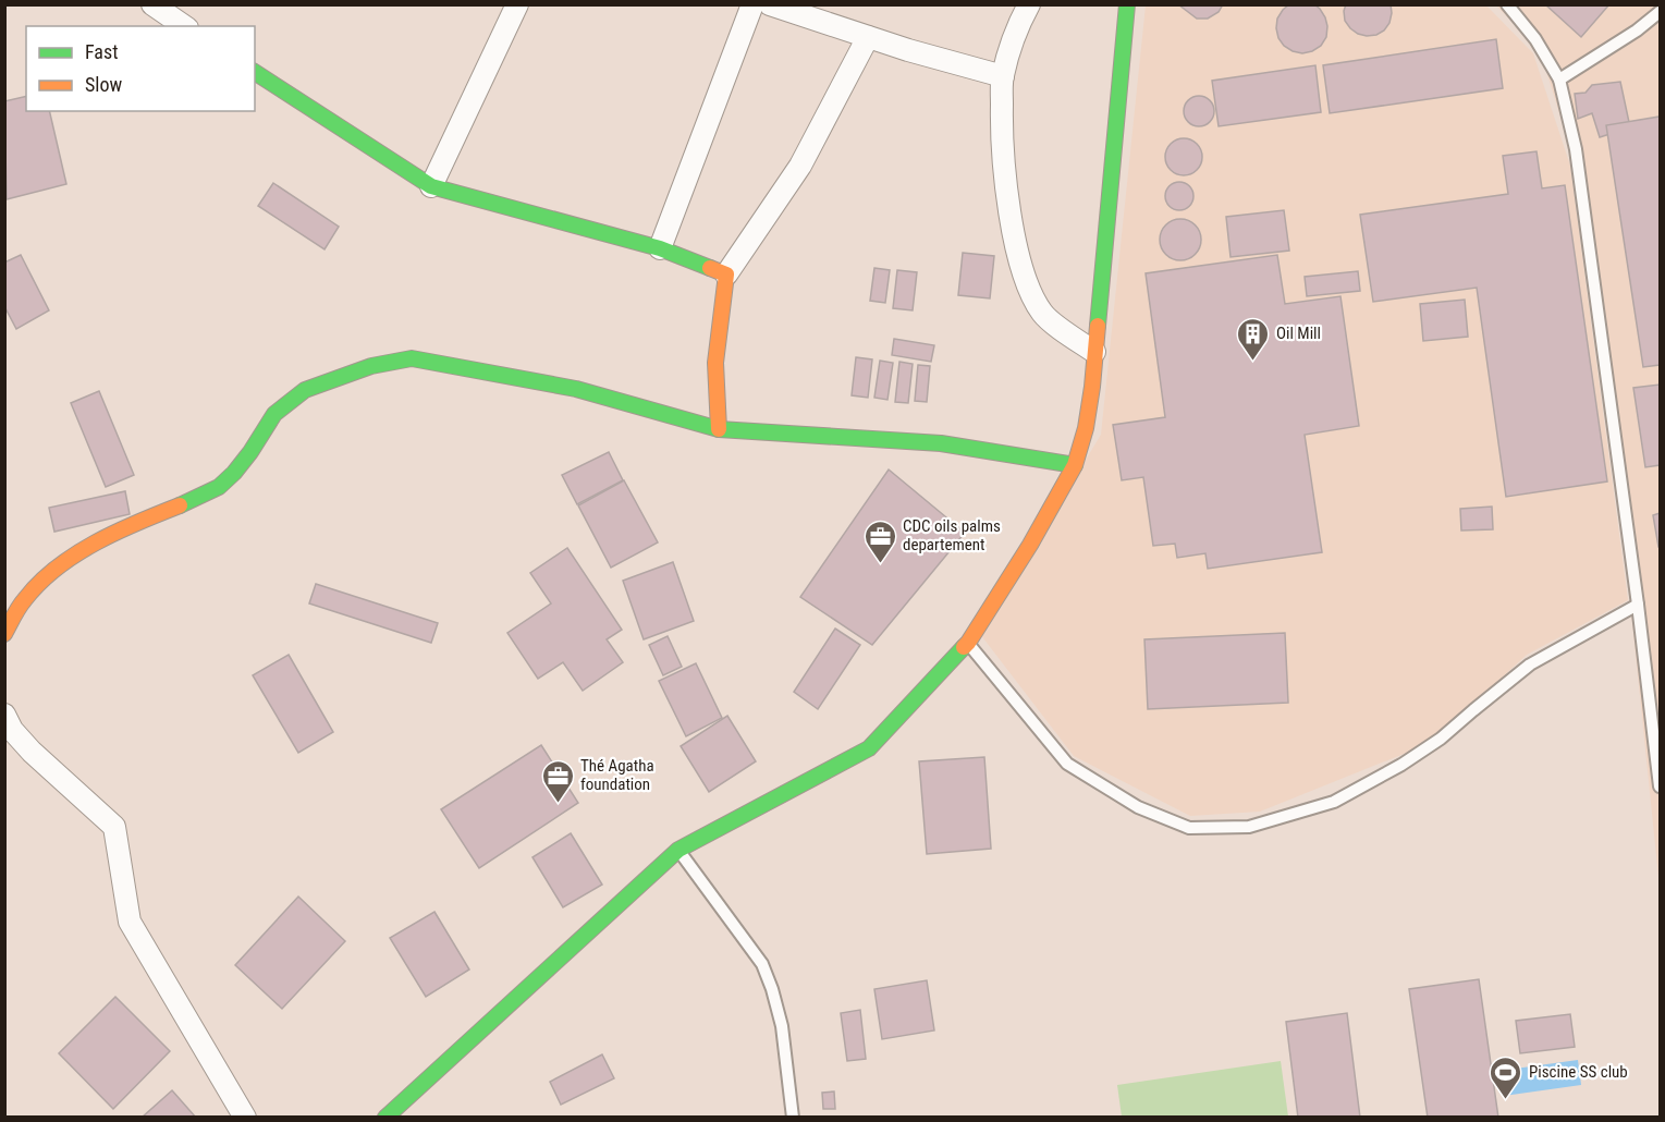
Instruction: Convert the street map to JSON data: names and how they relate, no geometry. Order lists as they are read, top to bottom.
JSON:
{
  "places": {
    "building": ["Oil Mill"],
    "office": ["CDC oils palms departement", "Thé Agatha foundation"],
    "sports": ["Piscine SS club"]
  },
  "legend": ["Fast", "Slow"]
}
